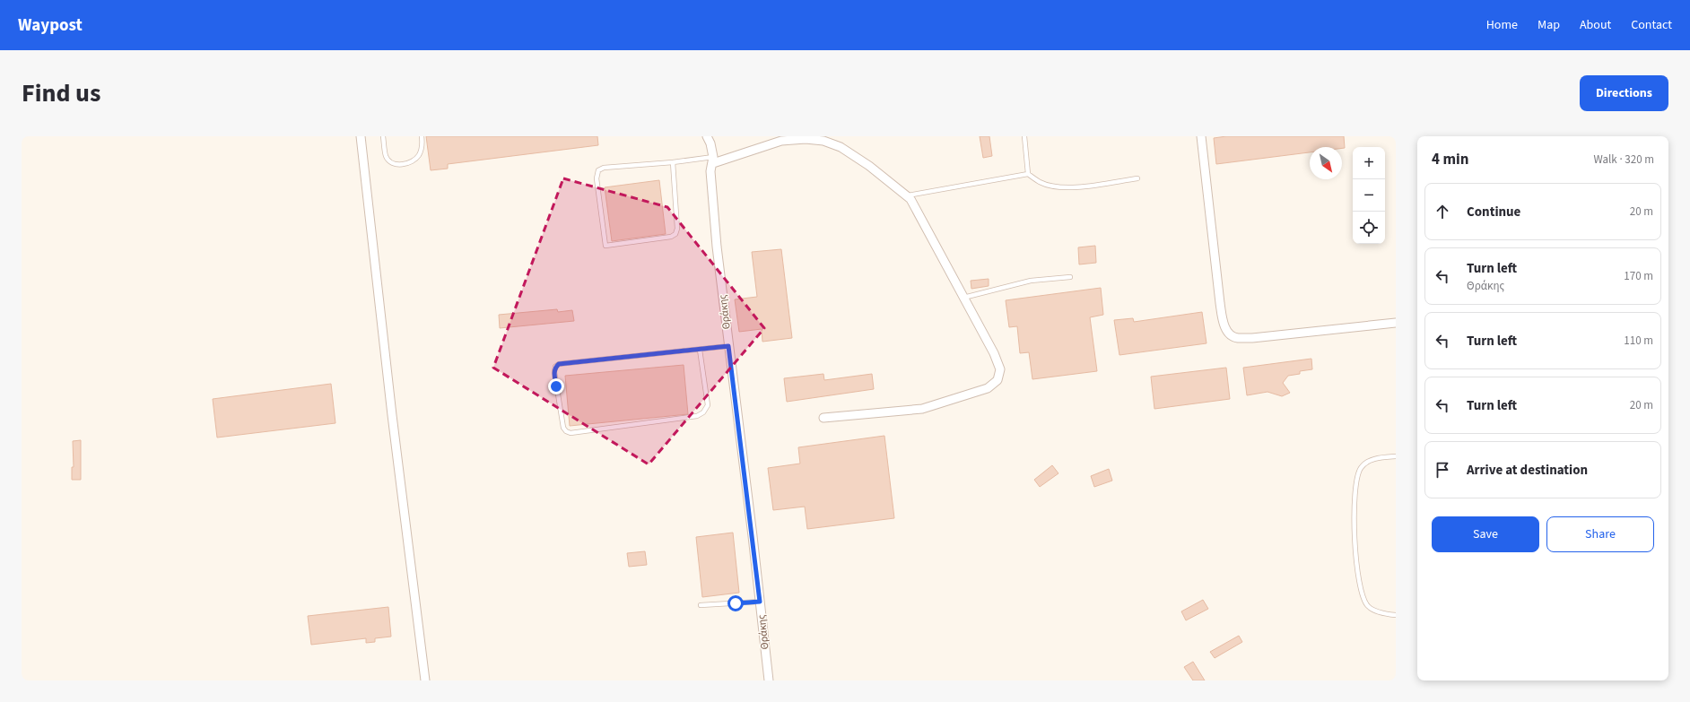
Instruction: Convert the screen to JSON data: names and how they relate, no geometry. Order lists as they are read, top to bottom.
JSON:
{
  "streets": {
    "street": ["Θράκης"]
  },
  "north": "bottom right",
  "page": {
    "header": "Waypost",
    "nav": [
      "Home",
      "Map",
      "About",
      "Contact"
    ],
    "title": "Find us",
    "buttons": [
      "Directions",
      ["Save", "Share"]
    ],
    "heading": ["4 min", "Walk · 320 m"],
    "map_buttons": ["+", "−"],
    "list": [
      ["Continue", "20 m"],
      ["Turn left", "Θράκης", "170 m"],
      ["Turn left", "110 m"],
      ["Turn left", "20 m"],
      "Arrive at destination"
    ]
  }
}
